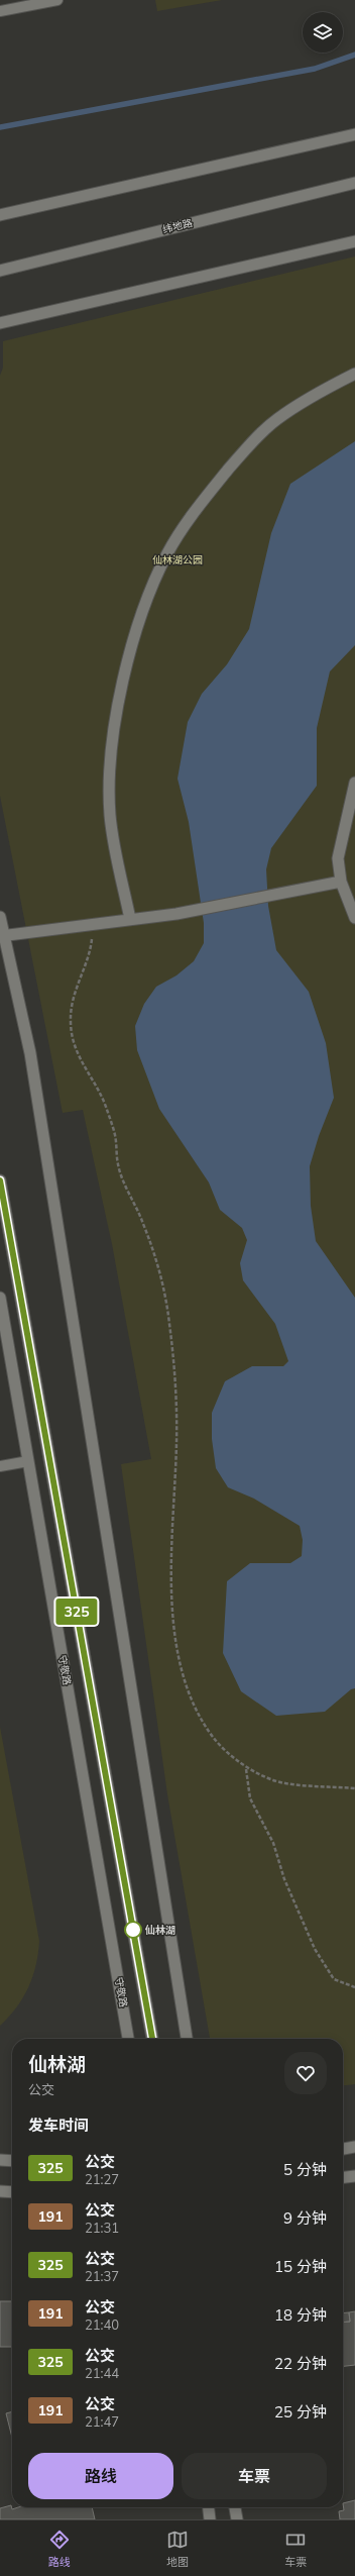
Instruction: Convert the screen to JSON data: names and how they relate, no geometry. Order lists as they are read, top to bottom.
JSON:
{
  "streets": {
    "street": ["纬地路", "守敬路"]
  },
  "parks": ["仙林湖公园"],
  "places": ["仙林湖"],
  "lines": ["bus line 325"],
  "page": {
    "on_map": "325",
    "heading": [
      ["仙林湖", "公交"],
      "发车时间"
    ],
    "list": [
      {
        "mark": "325",
        "name": "公交",
        "note": "21:27",
        "value": "5 分钟"
      },
      {
        "mark": "191",
        "name": "公交",
        "note": "21:31",
        "value": "9 分钟"
      },
      {
        "mark": "325",
        "name": "公交",
        "note": "21:37",
        "value": "15 分钟"
      },
      {
        "mark": "191",
        "name": "公交",
        "note": "21:40",
        "value": "18 分钟"
      },
      {
        "mark": "325",
        "name": "公交",
        "note": "21:44",
        "value": "22 分钟"
      },
      {
        "mark": "191",
        "name": "公交",
        "note": "21:47",
        "value": "25 分钟"
      }
    ],
    "buttons": ["路线", "车票"],
    "tabs": ["路线", "地图", "车票"]
  }
}
